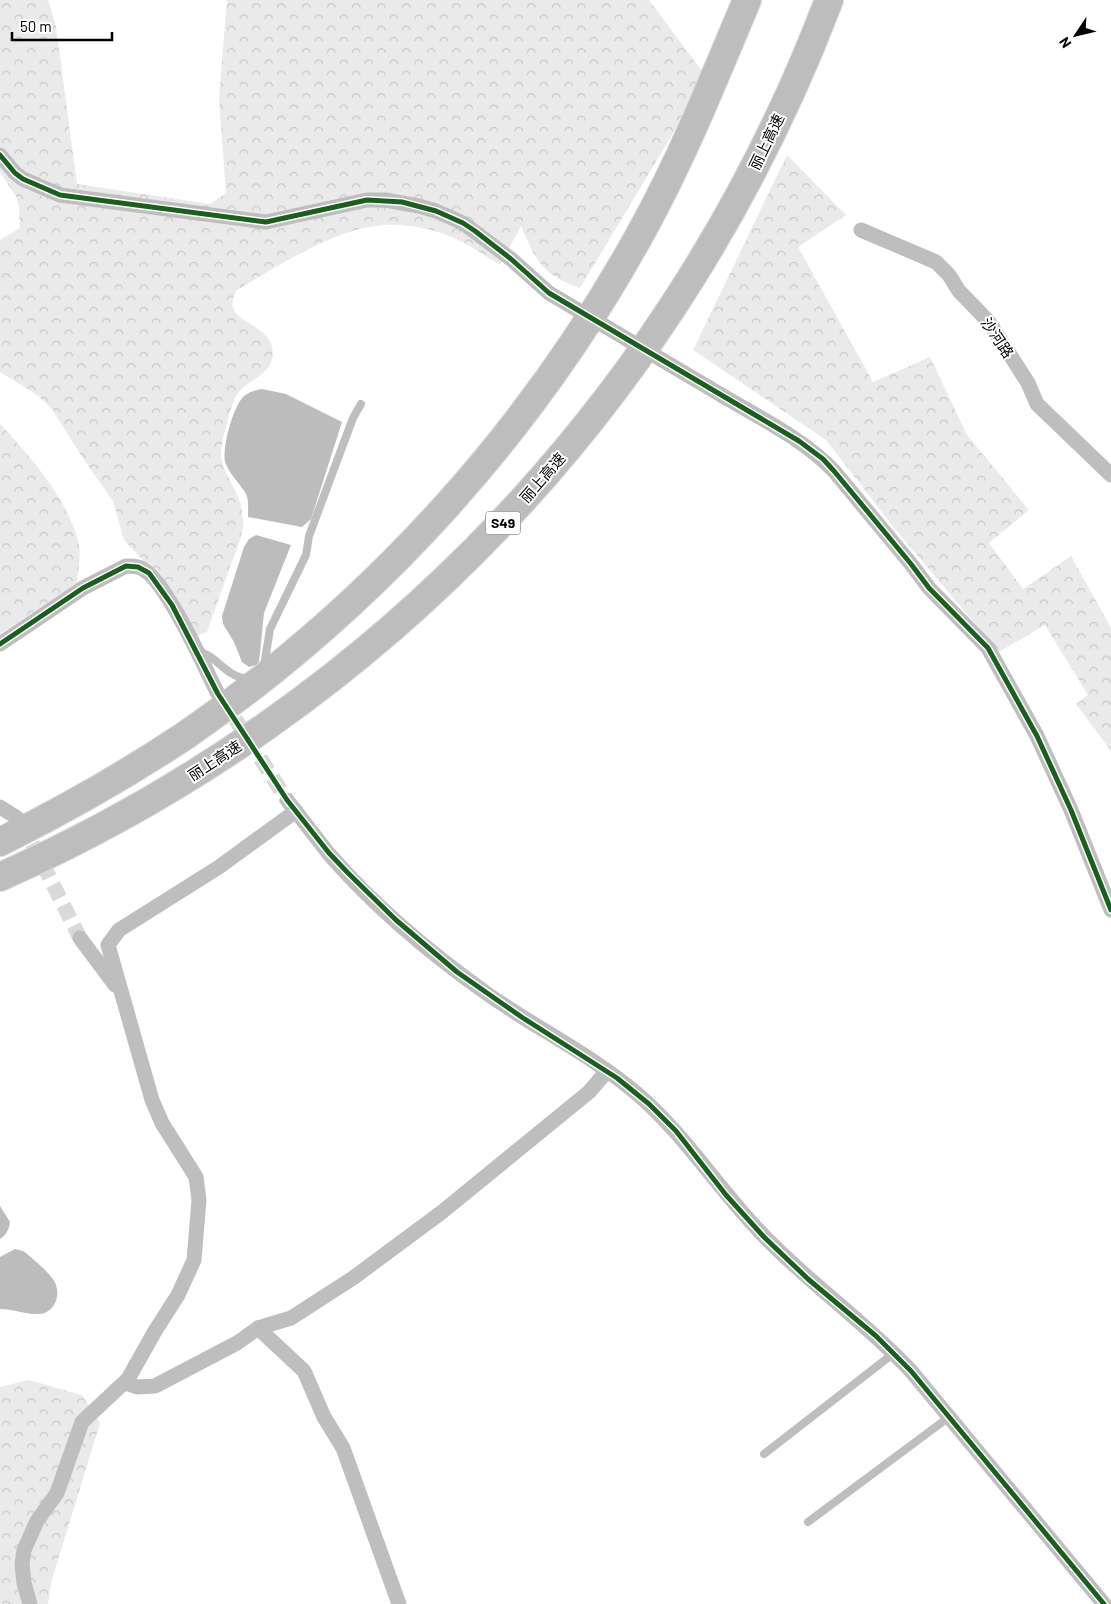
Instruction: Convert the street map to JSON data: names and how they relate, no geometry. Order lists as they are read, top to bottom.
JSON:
{
  "streets": {
    "highway": ["丽上高速", "S49"],
    "street": ["沙河路"]
  },
  "scale_bar": "50 m",
  "north": "bottom left"
}
